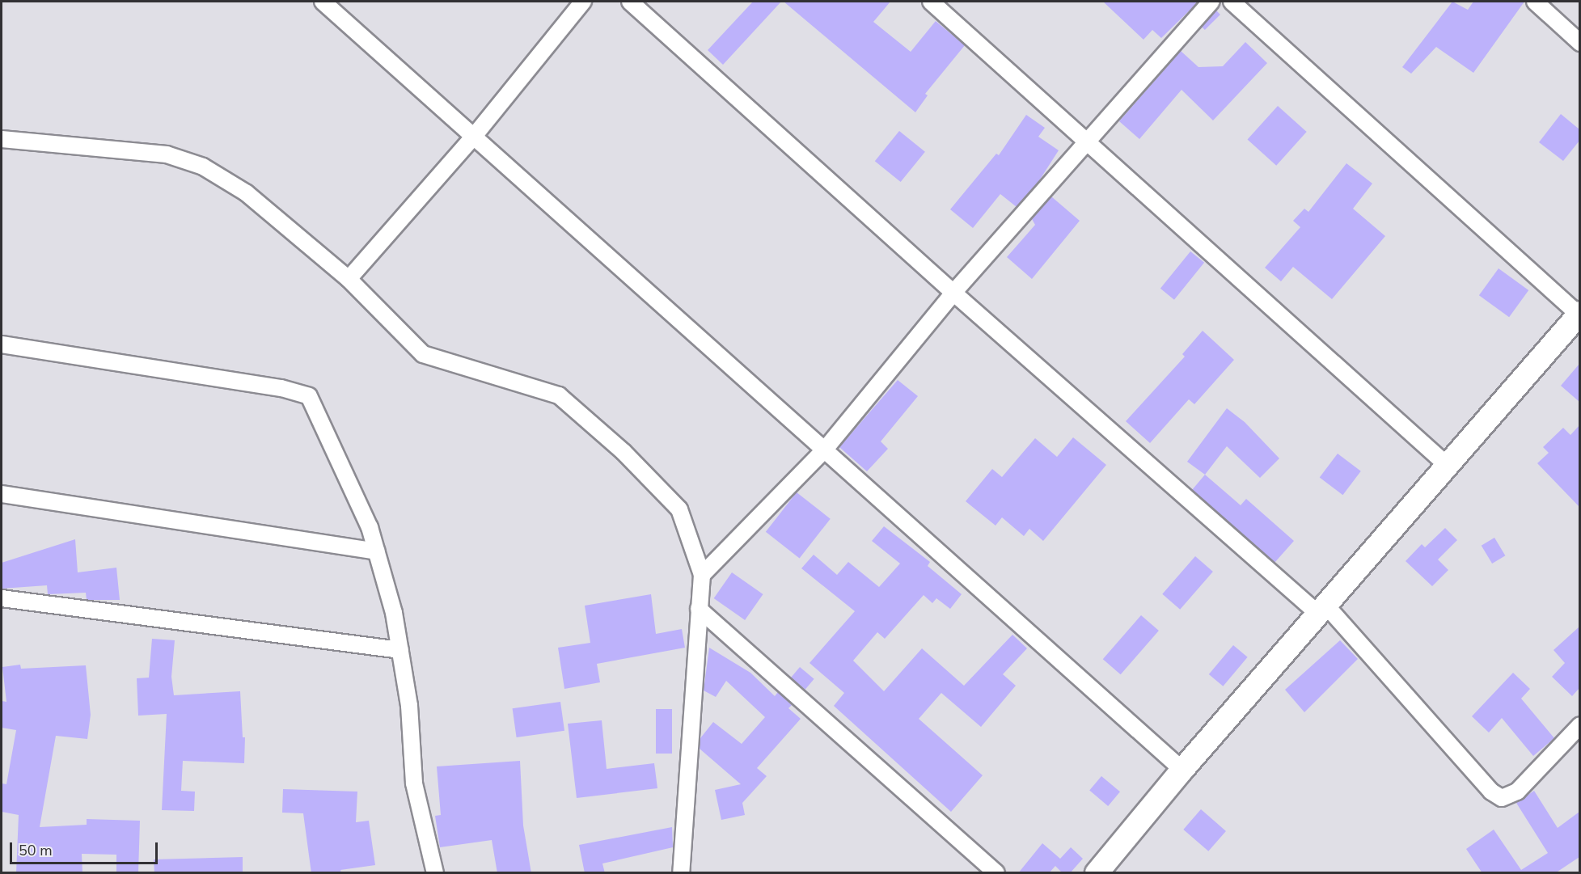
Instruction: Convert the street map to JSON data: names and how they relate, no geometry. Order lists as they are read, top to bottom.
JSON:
{
  "scale_bar": "50 m"
}
